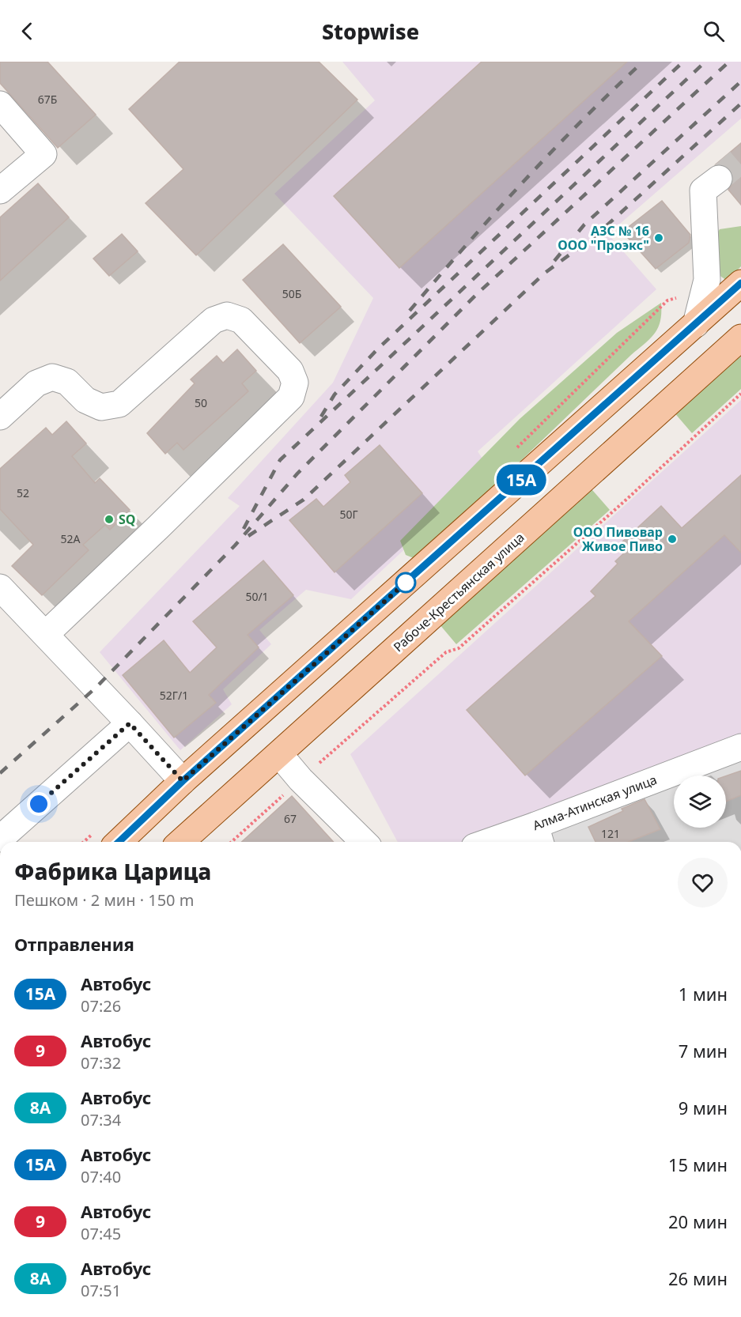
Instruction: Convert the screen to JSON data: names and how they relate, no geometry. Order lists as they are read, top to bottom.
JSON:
{
  "streets": {
    "main road": ["Рабоче-Крестьянская улица"],
    "street": ["Алма-Атинская улица"]
  },
  "places": ["АЗС № 16 ООО \"Проэкс\"", "SQ", "ООО Пивовар Живое Пиво"],
  "lines": ["bus line 15А"],
  "house_numbers": [
    "67Б",
    "50Б",
    "50",
    "52",
    "50Г",
    "52А",
    "50/1",
    "52Г/1",
    "67",
    "121"
  ],
  "page": {
    "header": "Stopwise",
    "on_map": "15А",
    "heading": [
      ["Фабрика Царица", "Пешком · 2 мин · 150 m"],
      "Отправления"
    ],
    "list": [
      {
        "mark": "15А",
        "name": "Автобус",
        "note": "07:26",
        "value": "1 мин"
      },
      {
        "mark": "9",
        "name": "Автобус",
        "note": "07:32",
        "value": "7 мин"
      },
      {
        "mark": "8А",
        "name": "Автобус",
        "note": "07:34",
        "value": "9 мин"
      },
      {
        "mark": "15А",
        "name": "Автобус",
        "note": "07:40",
        "value": "15 мин"
      },
      {
        "mark": "9",
        "name": "Автобус",
        "note": "07:45",
        "value": "20 мин"
      },
      {
        "mark": "8А",
        "name": "Автобус",
        "note": "07:51",
        "value": "26 мин"
      }
    ]
  }
}
